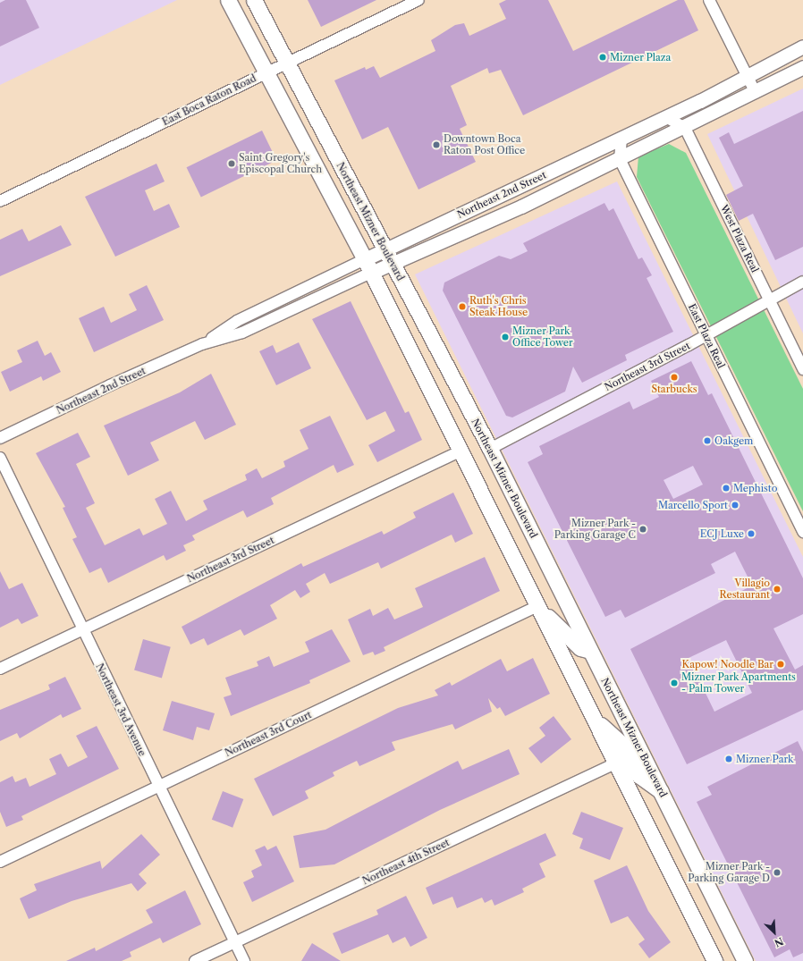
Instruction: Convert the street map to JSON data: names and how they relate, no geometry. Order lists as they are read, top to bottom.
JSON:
{
  "streets": {
    "main road": ["Northeast Mizner Boulevard"],
    "street": [
      "East Boca Raton Road",
      "Northeast 2nd Street",
      "West Plaza Real",
      "East Plaza Real",
      "Northeast 3rd Street",
      "Northeast 3rd Avenue",
      "Northeast 3rd Court",
      "Northeast 4th Street"
    ]
  },
  "crossings": [
    ["East Boca Raton Road", "Northeast Mizner Boulevard"],
    ["Northeast 2nd Street", "Northeast Mizner Boulevard"],
    ["Northeast 2nd Street", "West Plaza Real"],
    ["Northeast 2nd Street", "East Plaza Real"],
    ["Northeast Mizner Boulevard", "Northeast 3rd Street"],
    ["West Plaza Real", "Northeast 3rd Street"],
    ["East Plaza Real", "Northeast 3rd Street"],
    ["Northeast 3rd Street", "Northeast 3rd Avenue"],
    ["Northeast 3rd Avenue", "Northeast 3rd Court"],
    ["Northeast 3rd Avenue", "Northeast 4th Street"]
  ],
  "places": [
    "Mizner Plaza",
    "Downtown Boca Raton Post Office",
    "Saint Gregory's Episcopal Church",
    "Ruth's Chris Steak House",
    "Mizner Park Office Tower",
    "Starbucks",
    "Oakgem",
    "Mephisto",
    "Marcello Sport",
    "Mizner Park - Parking Garage C",
    "ECJ Luxe",
    "Villagio Restaurant",
    "Kapow! Noodle Bar",
    "Mizner Park Apartments - Palm Tower",
    "Mizner Park",
    "Mizner Park - Parking Garage D"
  ],
  "north": "bottom right"
}
